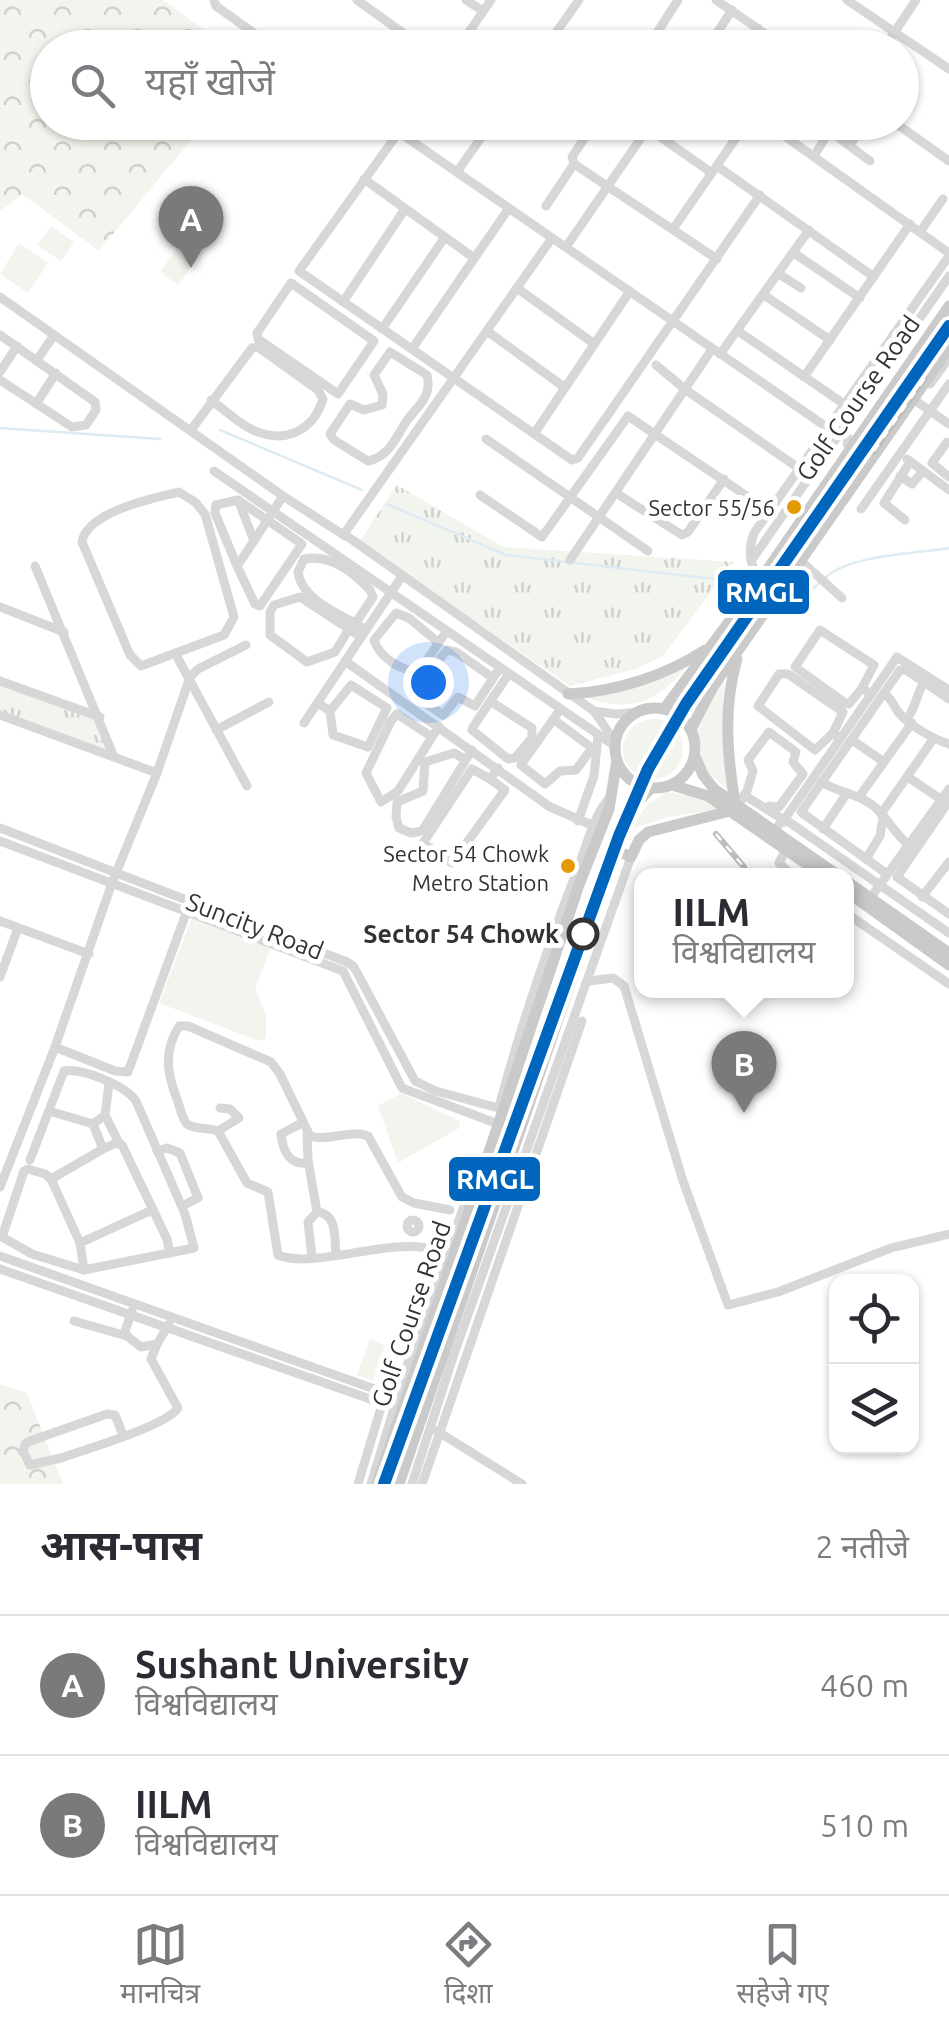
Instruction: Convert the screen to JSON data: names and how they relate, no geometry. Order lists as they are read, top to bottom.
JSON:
{
  "streets": {
    "main road": ["Golf Course Road"],
    "street": ["Suncity Road"]
  },
  "crossings": [
    ["Golf Course Road", "Suncity Road"]
  ],
  "places": ["Sector 55/56", "Sector 54 Chowk Metro Station", "Sector 54 Chowk"],
  "lines": ["transit line RMGL"],
  "page": {
    "search": "यहाँ खोजें",
    "pins": ["A", "B"],
    "popup": ["IILM", "विश्वविद्यालय"],
    "heading": ["आस-पास", "2 नतीजे"],
    "list": [
      {
        "mark": "A",
        "name": "Sushant University",
        "note": "विश्वविद्यालय",
        "value": "460 m"
      },
      {
        "mark": "B",
        "name": "IILM",
        "note": "विश्वविद्यालय",
        "value": "510 m"
      }
    ],
    "nav": ["मानचित्र", "दिशा", "सहेजे गए"]
  }
}
